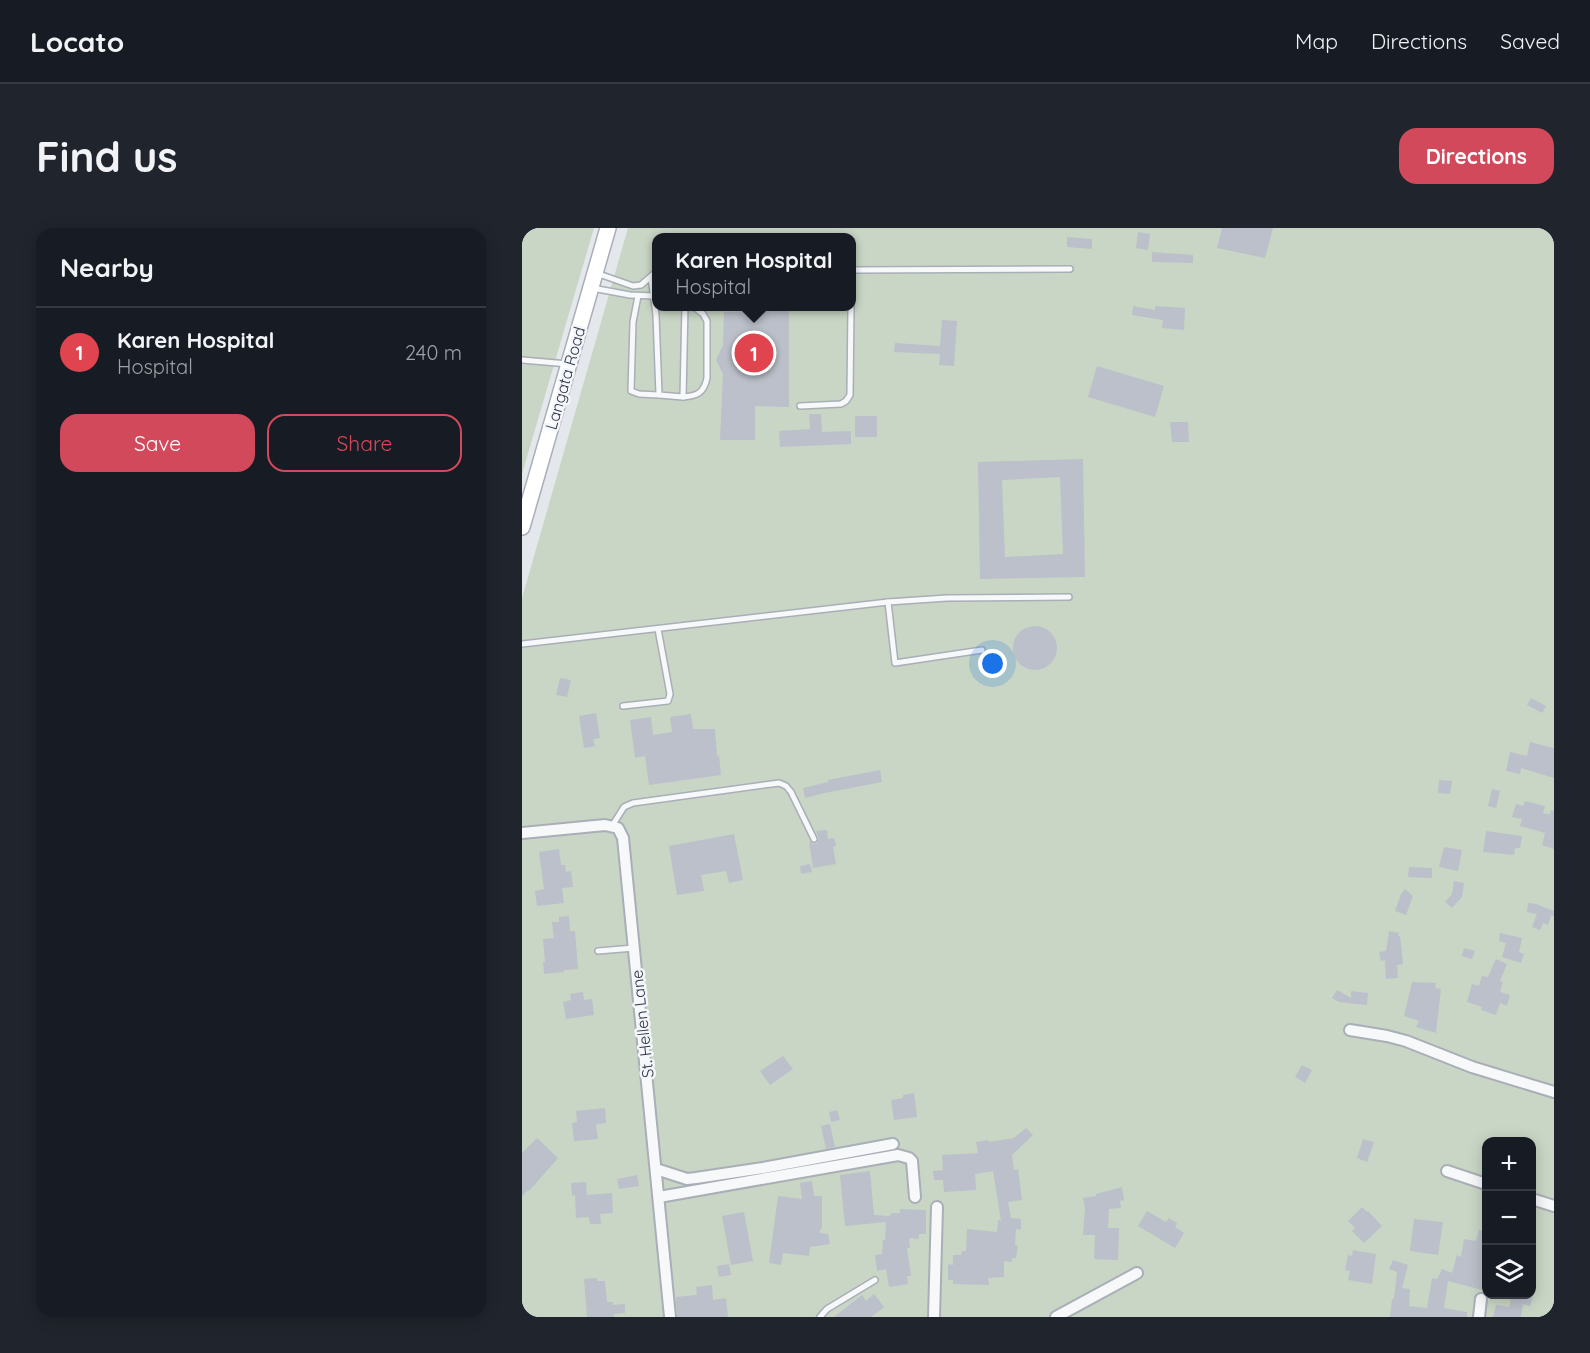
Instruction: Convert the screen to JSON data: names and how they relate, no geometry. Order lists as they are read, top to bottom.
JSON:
{
  "streets": {
    "main road": ["Langata Road"],
    "street": ["St. Hellen Lane"]
  },
  "page": {
    "header": "Locato",
    "nav": ["Map", "Directions", "Saved"],
    "buttons": [
      "Directions",
      ["Save", "Share"]
    ],
    "title": "Find us",
    "heading": "Nearby",
    "popup": ["Karen Hospital", "Hospital"],
    "list": [
      {
        "mark": "1",
        "name": "Karen Hospital",
        "note": "Hospital",
        "value": "240 m"
      }
    ],
    "pins": "1",
    "map_buttons": ["+", "−"]
  }
}
